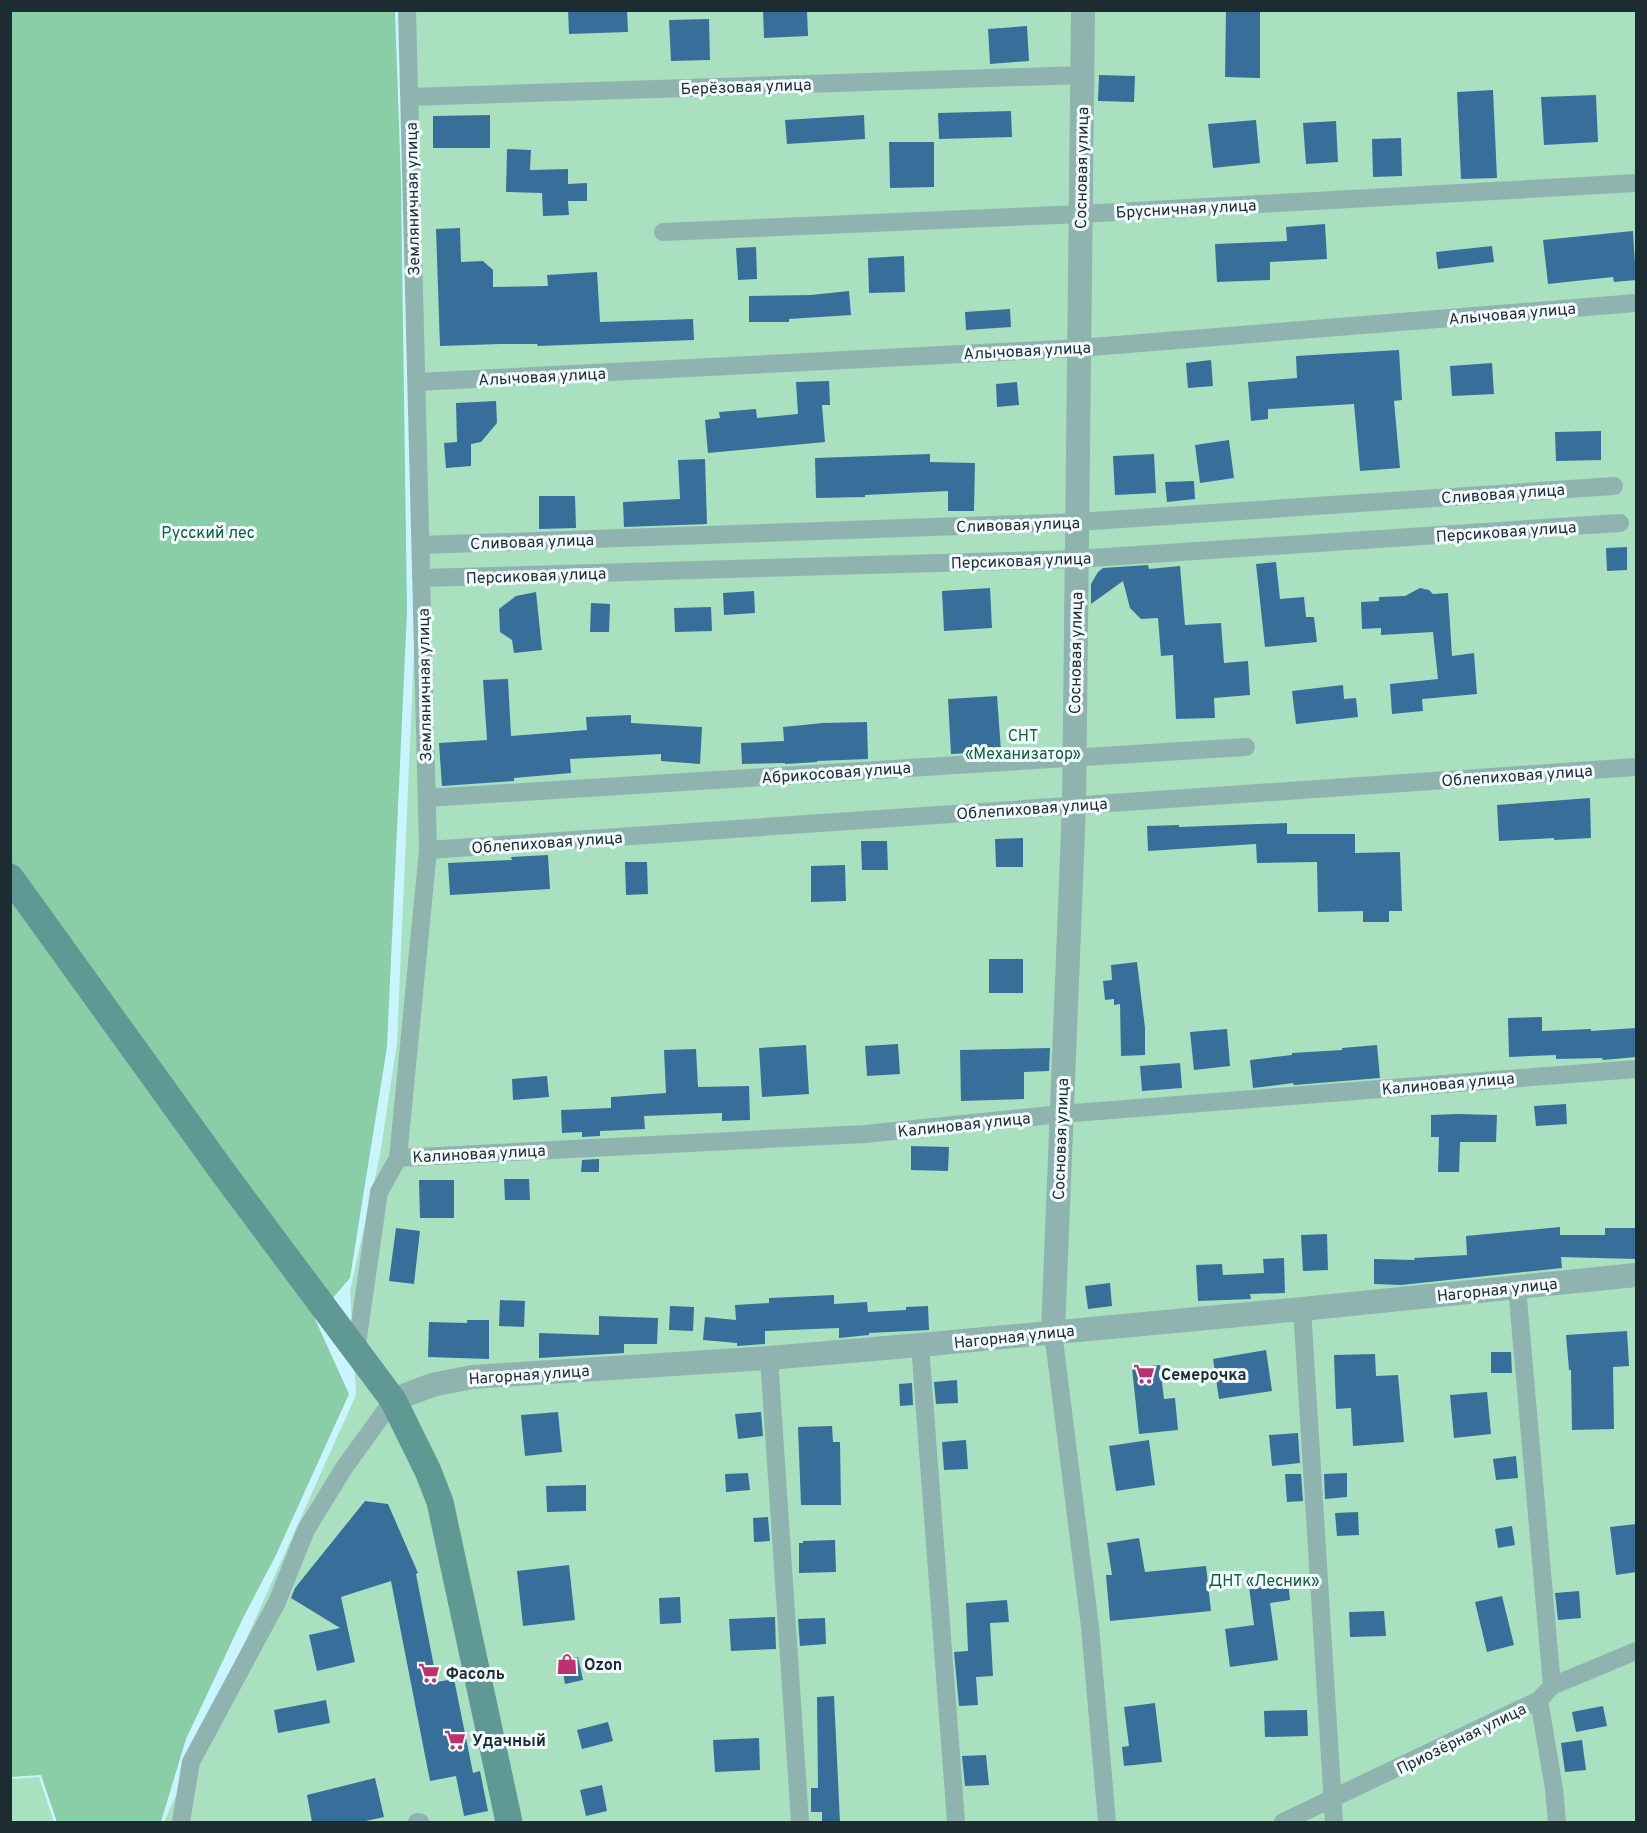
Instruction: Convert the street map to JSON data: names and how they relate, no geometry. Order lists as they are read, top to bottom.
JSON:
{
  "streets": {
    "street": [
      "Берёзовая улица",
      "Сосновая улица",
      "Земляничная улица",
      "Брусничная улица",
      "Алычовая улица",
      "Сливовая улица",
      "Персиковая улица",
      "Абрикосовая улица",
      "Облепиховая улица",
      "Калиновая улица",
      "Нагорная улица",
      "Приозёрная улица"
    ]
  },
  "crossings": [
    ["Берёзовая улица", "Сосновая улица"],
    ["Берёзовая улица", "Земляничная улица"],
    ["Сосновая улица", "Брусничная улица"],
    ["Сосновая улица", "Алычовая улица"],
    ["Сосновая улица", "Сливовая улица"],
    ["Сосновая улица", "Персиковая улица"],
    ["Сосновая улица", "Абрикосовая улица"],
    ["Сосновая улица", "Облепиховая улица"],
    ["Сосновая улица", "Калиновая улица"],
    ["Сосновая улица", "Нагорная улица"],
    ["Земляничная улица", "Алычовая улица"],
    ["Земляничная улица", "Сливовая улица"],
    ["Земляничная улица", "Персиковая улица"],
    ["Земляничная улица", "Абрикосовая улица"],
    ["Земляничная улица", "Облепиховая улица"],
    ["Земляничная улица", "Калиновая улица"]
  ],
  "parks": ["Русский лес", "СНТ «Механизатор»", "ДНТ «Лесник»"],
  "places": {
    "supermarket": ["Семерочка", "Фасоль", "Удачный"],
    "shop": ["Ozon"]
  }
}
